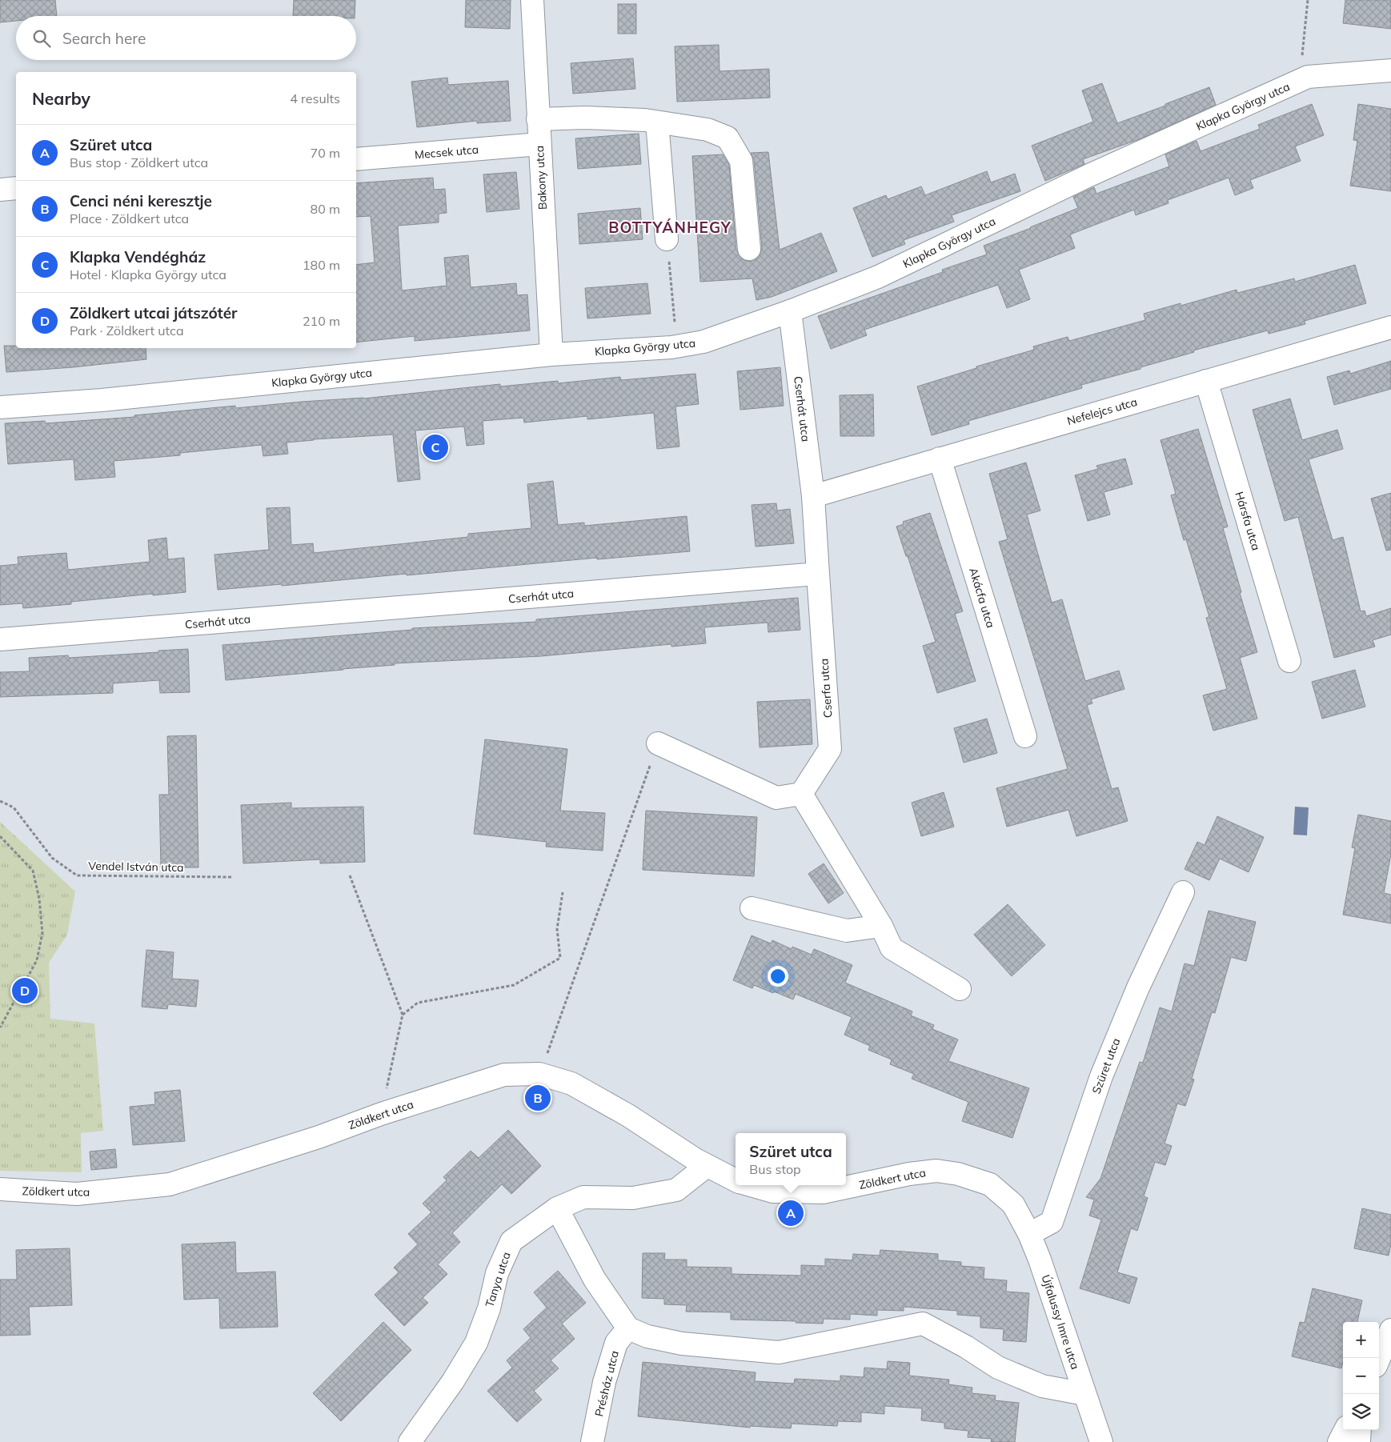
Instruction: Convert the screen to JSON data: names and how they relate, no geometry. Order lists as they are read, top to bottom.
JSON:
{
  "streets": {
    "street": [
      "Klapka György utca",
      "Mecsek utca",
      "Bakony utca",
      "Cserhát utca",
      "Nefelejcs utca",
      "Hársfa utca",
      "Akácfa utca",
      "Cserfa utca",
      "Szüret utca",
      "Zöldkert utca",
      "Tanya utca",
      "Újfalussy Imre utca",
      "Présház utca"
    ],
    "path": ["Vendel István utca"]
  },
  "crossings": [
    ["Klapka György utca", "Bakony utca"],
    ["Klapka György utca", "Cserhát utca"],
    ["Mecsek utca", "Bakony utca"],
    ["Cserhát utca", "Nefelejcs utca"],
    ["Cserhát utca", "Cserfa utca"],
    ["Nefelejcs utca", "Hársfa utca"],
    ["Nefelejcs utca", "Akácfa utca"],
    ["Szüret utca", "Újfalussy Imre utca"],
    ["Zöldkert utca", "Tanya utca"],
    ["Zöldkert utca", "Újfalussy Imre utca"]
  ],
  "districts": ["BOTTYÁNHEGY"],
  "page": {
    "search": "Search here",
    "heading": ["Nearby", "4 results"],
    "list": [
      {
        "mark": "A",
        "name": "Szüret utca",
        "note": "Bus stop · Zöldkert utca",
        "value": "70 m"
      },
      {
        "mark": "B",
        "name": "Cenci néni keresztje",
        "note": "Place · Zöldkert utca",
        "value": "80 m"
      },
      {
        "mark": "C",
        "name": "Klapka Vendégház",
        "note": "Hotel · Klapka György utca",
        "value": "180 m"
      },
      {
        "mark": "D",
        "name": "Zöldkert utcai játszótér",
        "note": "Park · Zöldkert utca",
        "value": "210 m"
      }
    ],
    "pins": [
      "C",
      "D",
      "B",
      "A"
    ],
    "popup": ["Szüret utca", "Bus stop"],
    "map_buttons": ["+", "−"]
  }
}
